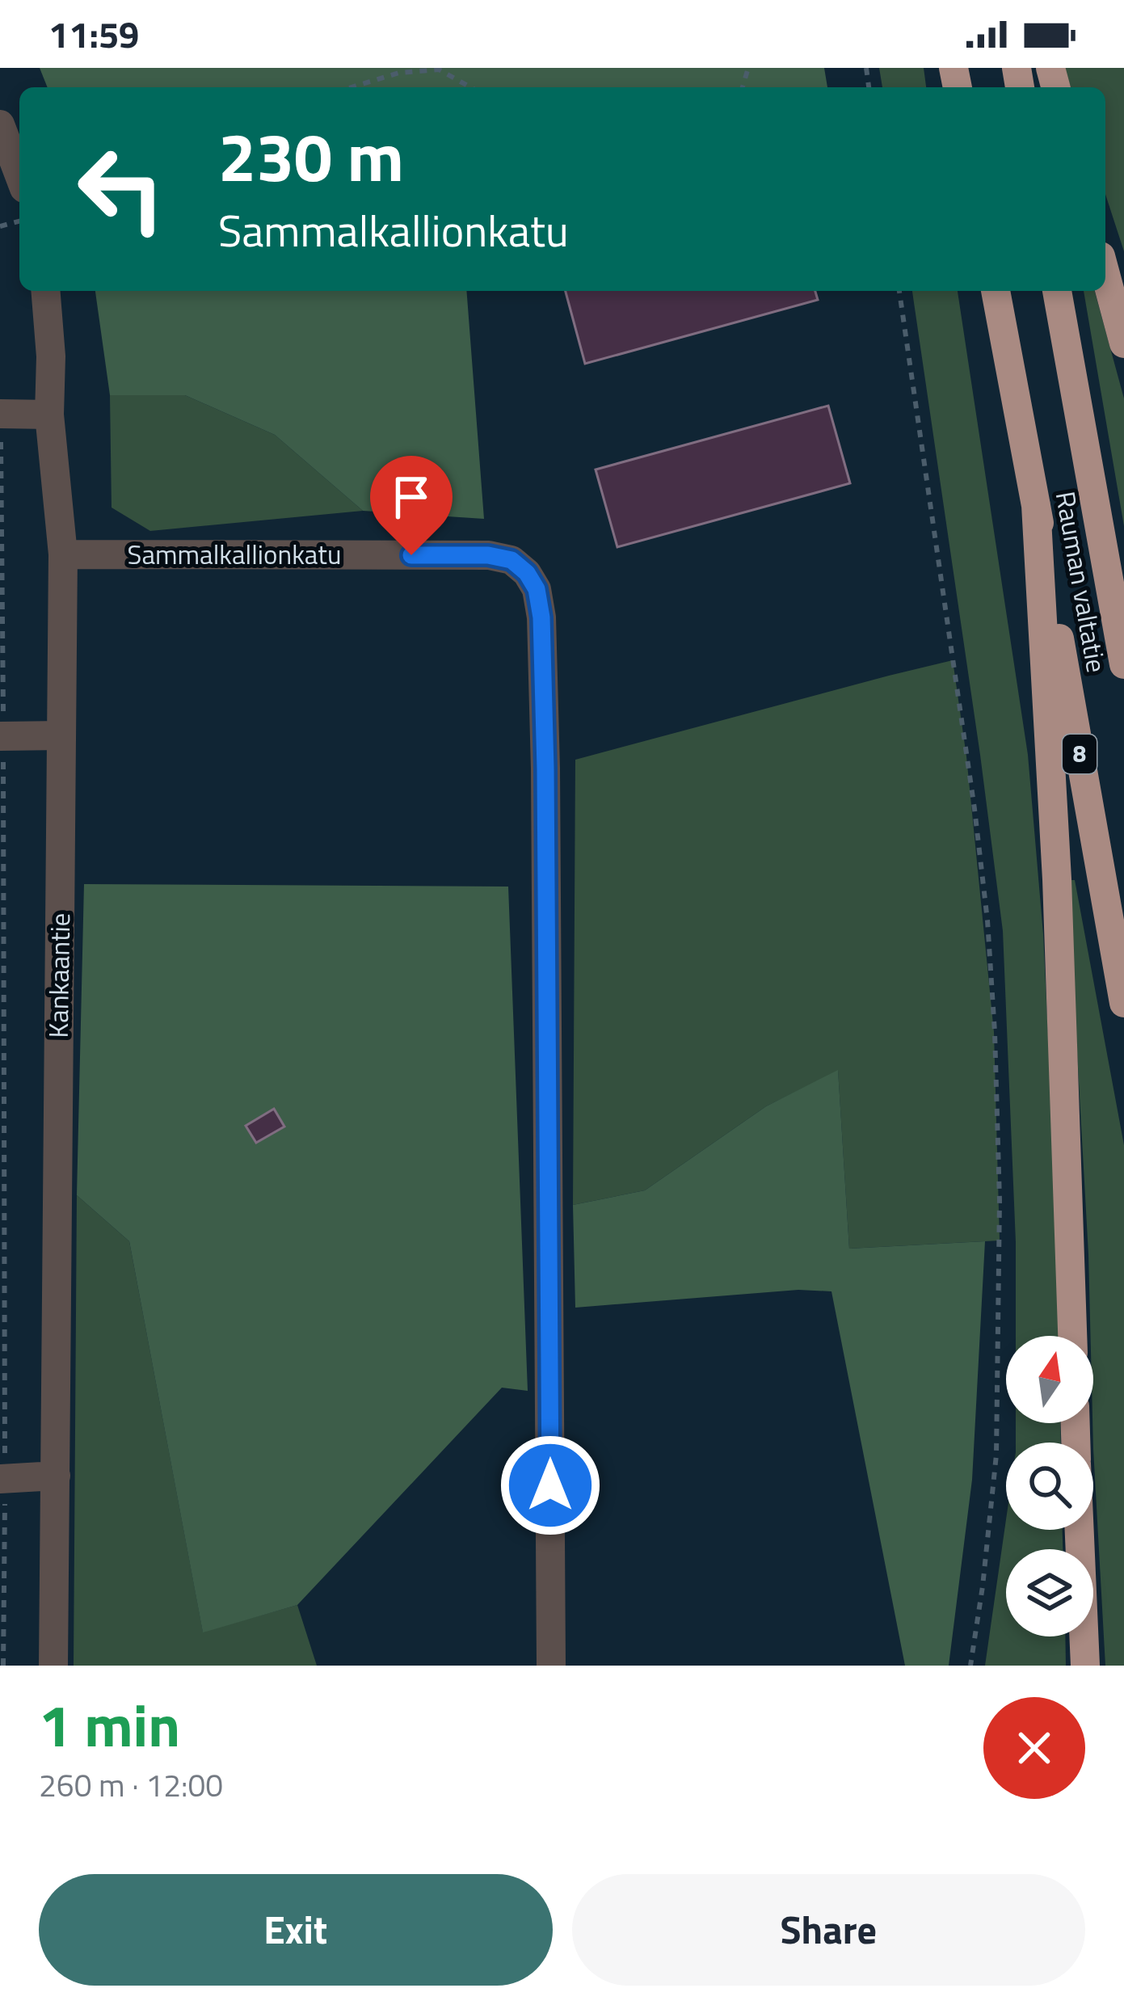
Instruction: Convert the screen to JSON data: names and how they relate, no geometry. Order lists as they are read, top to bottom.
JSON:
{
  "streets": {
    "highway": ["Rauman valtatie", "8"],
    "street": ["Sammalkallionkatu", "Kankaantie"]
  },
  "crossings": [
    ["Sammalkallionkatu", "Kankaantie"]
  ],
  "north": "top",
  "page": {
    "status": "11:59",
    "turn": ["230 m", "Sammalkallionkatu"],
    "heading": ["1 min", "260 m · 12:00"],
    "buttons": ["Exit", "Share"]
  }
}
